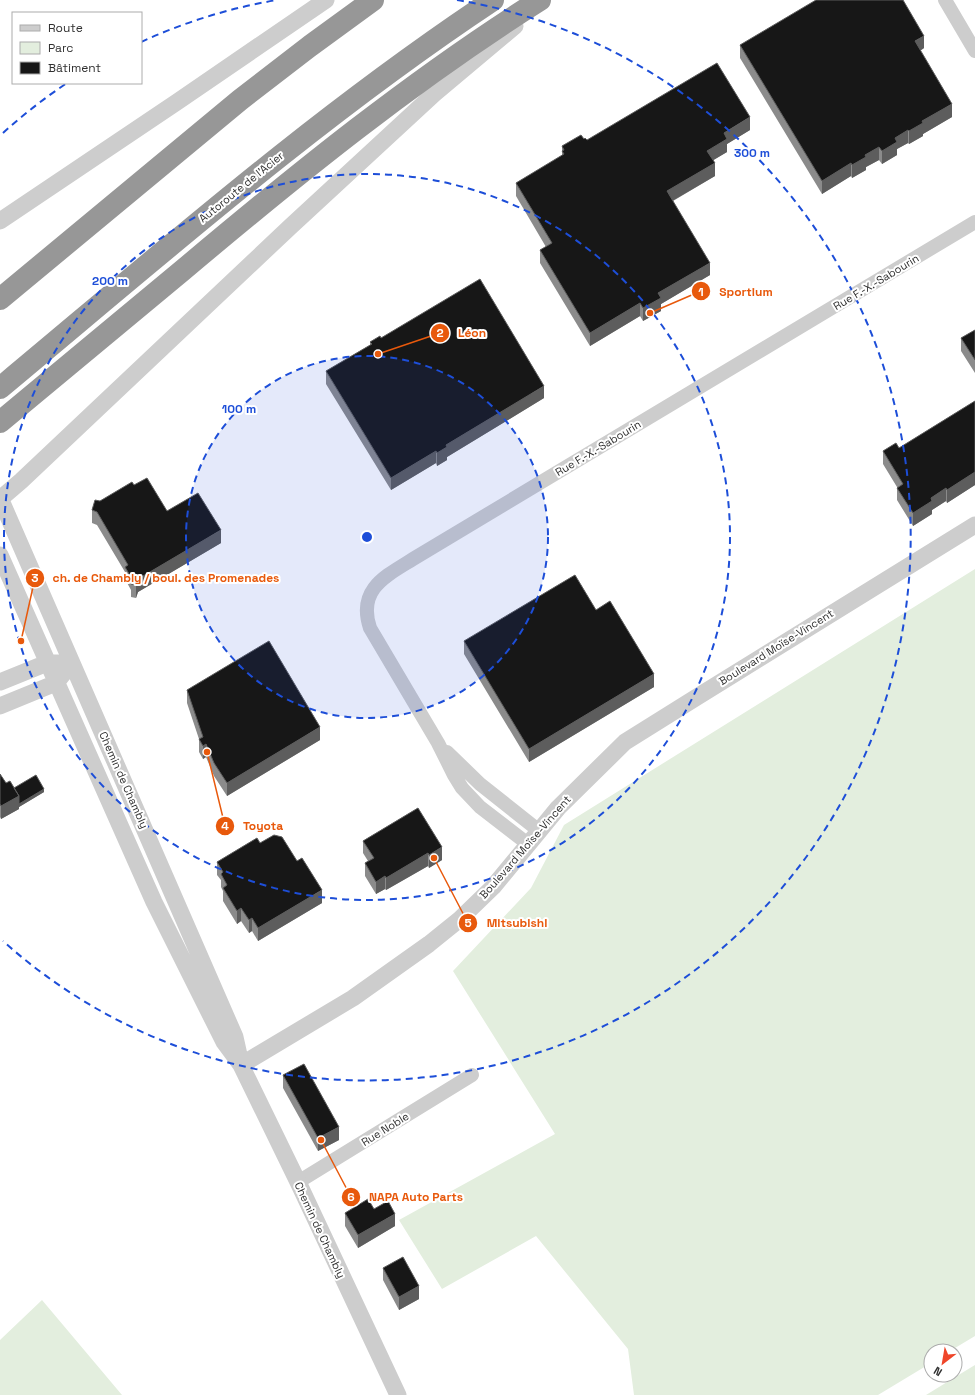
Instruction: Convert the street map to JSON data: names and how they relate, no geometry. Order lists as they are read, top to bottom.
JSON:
{
  "streets": {
    "highway": ["Autoroute de l'Acier"],
    "street": [
      "Rue F.-X.-Sabourin",
      "Boulevard Moïse-Vincent",
      "Chemin de Chambly",
      "Rue Noble"
    ]
  },
  "crossings": [
    ["Rue F.-X.-Sabourin", "Boulevard Moïse-Vincent"],
    ["Boulevard Moïse-Vincent", "Chemin de Chambly"],
    ["Chemin de Chambly", "Rue Noble"]
  ],
  "places": [
    "Sportium",
    "Léon",
    "ch. de Chambly / boul. des Promenades",
    "Toyota",
    "Mitsubishi",
    "NAPA Auto Parts"
  ],
  "legend": ["Route", "Parc", "Bâtiment"],
  "north": "bottom left",
  "rings": ["300 m", "200 m", "100 m"]
}
